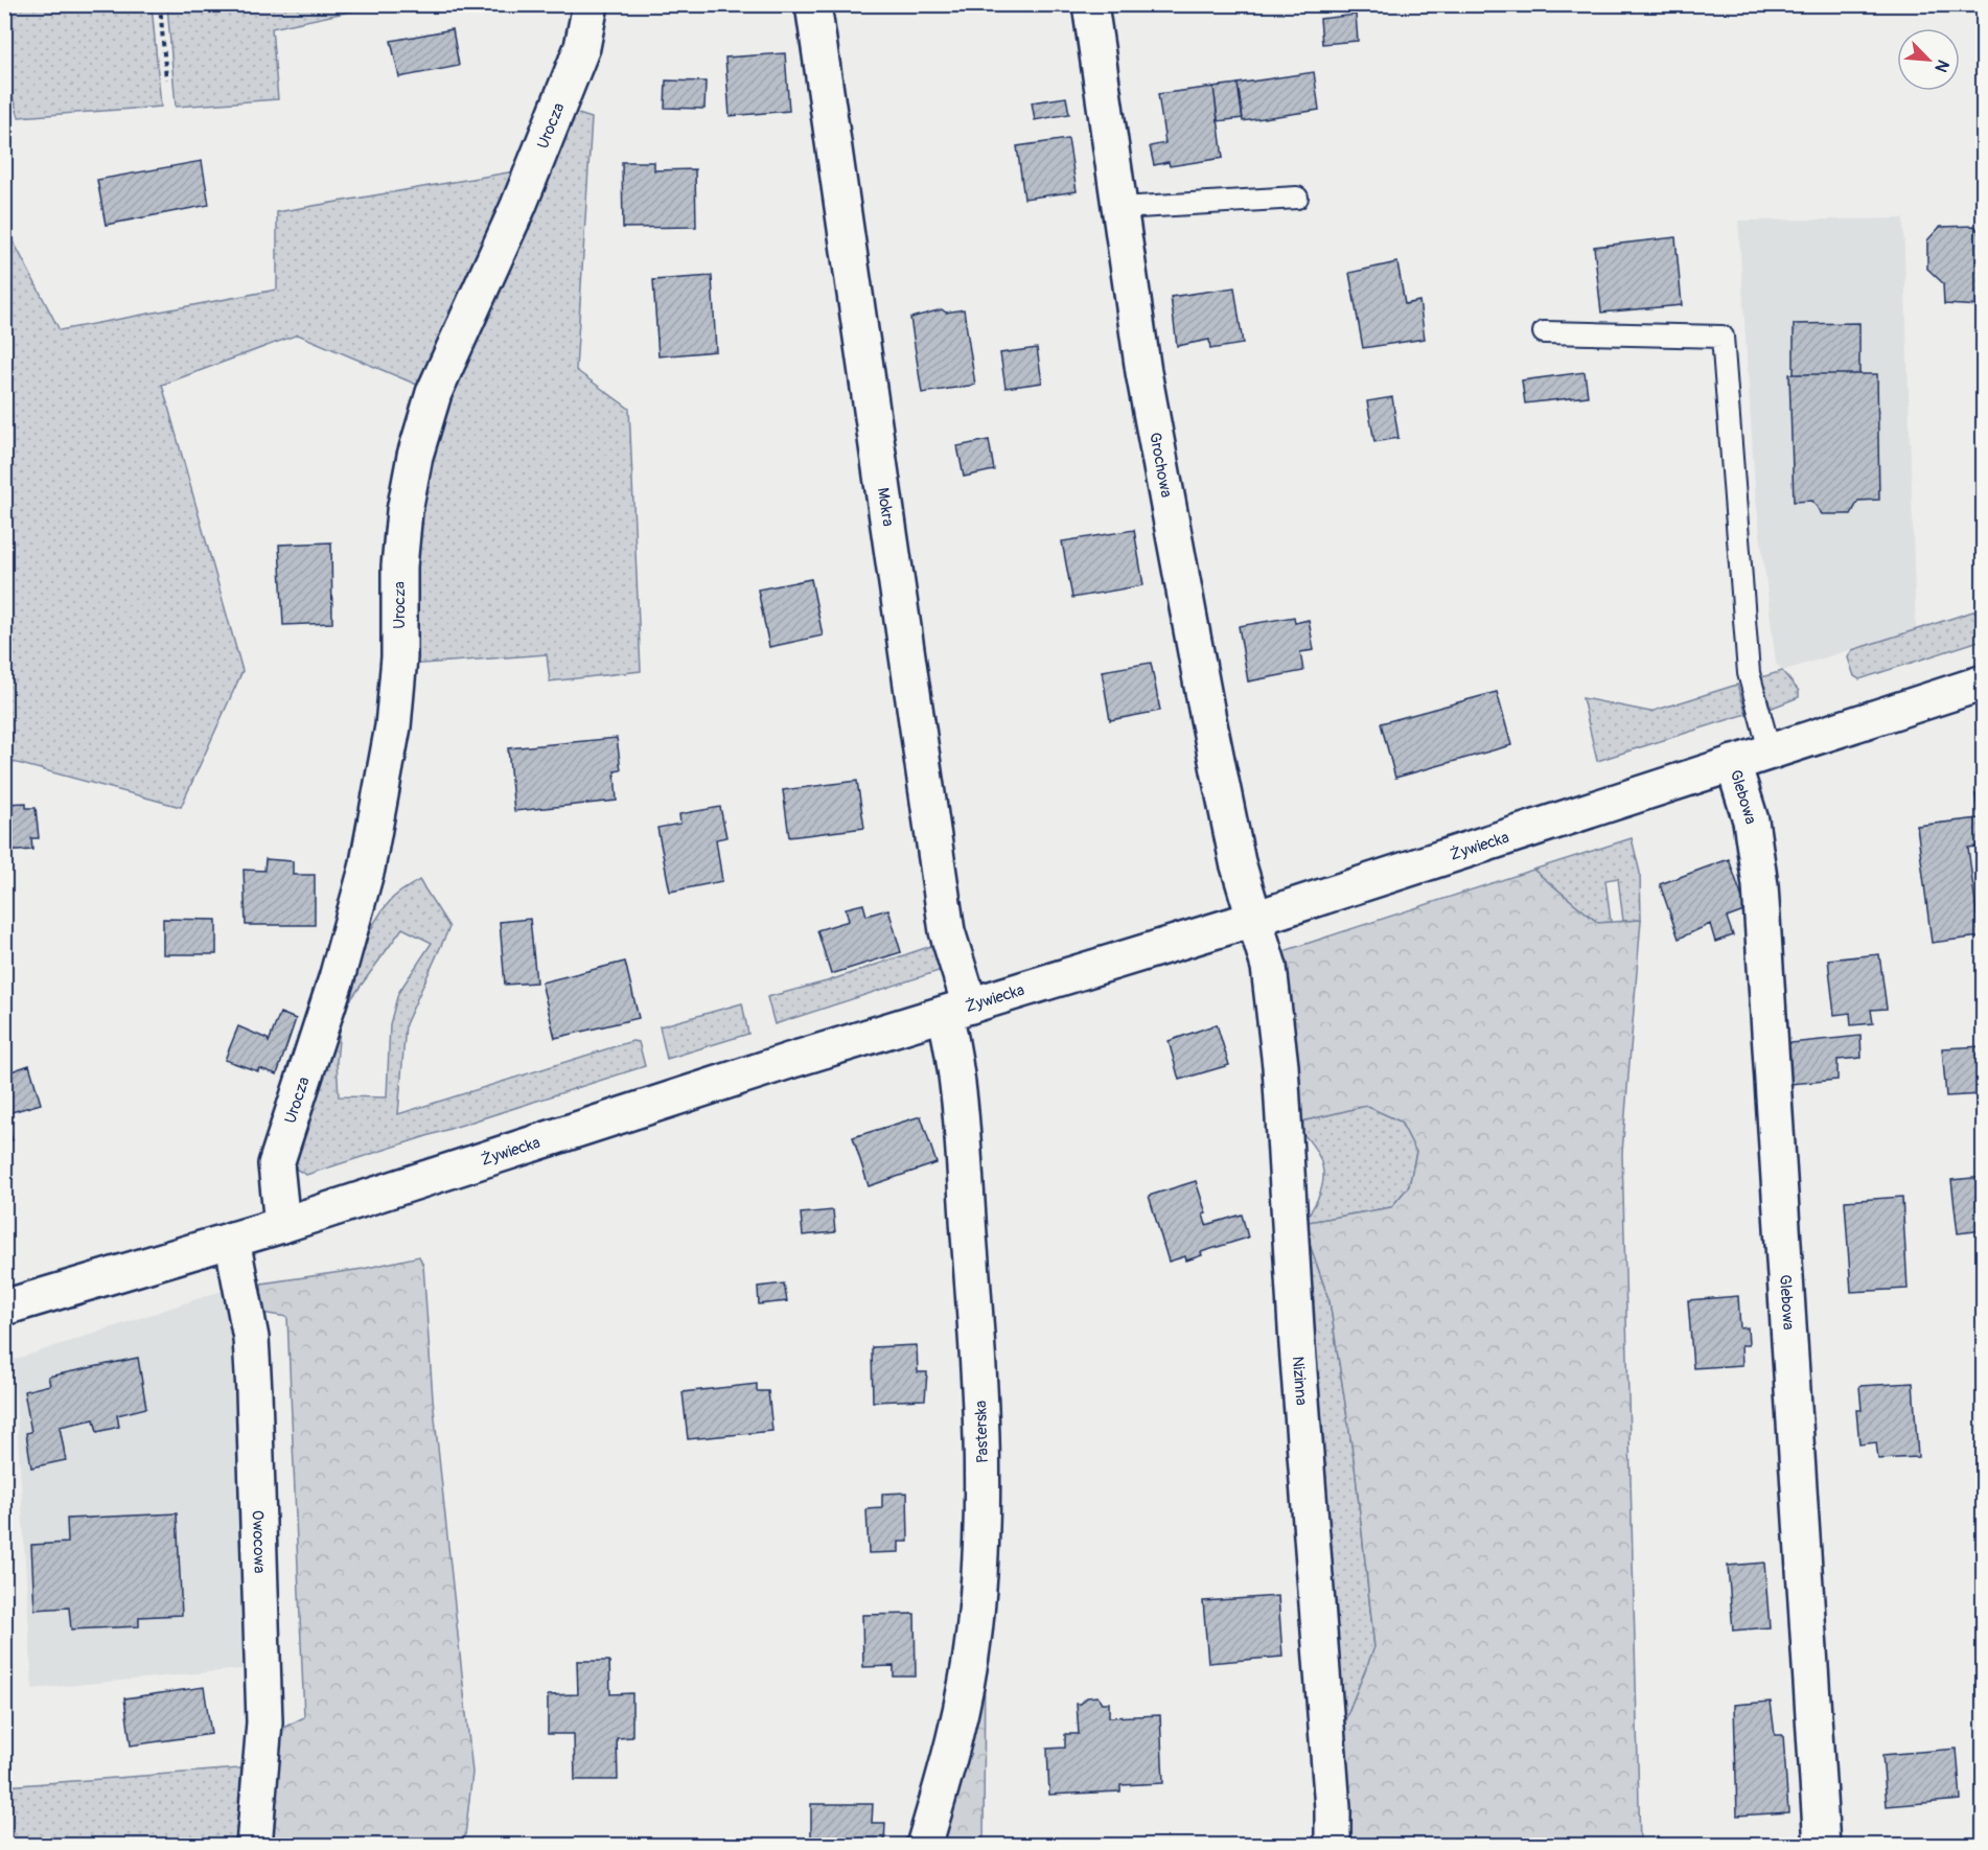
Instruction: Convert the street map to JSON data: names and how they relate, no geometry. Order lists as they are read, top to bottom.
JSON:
{
  "streets": {
    "street": [
      "Urocza",
      "Grochowa",
      "Mokra",
      "Glebowa",
      "Żywiecka",
      "Nizinna",
      "Pasterska",
      "Owocowa"
    ]
  },
  "crossings": [
    ["Urocza", "Żywiecka"],
    ["Grochowa", "Żywiecka"],
    ["Grochowa", "Nizinna"],
    ["Mokra", "Żywiecka"],
    ["Mokra", "Pasterska"],
    ["Glebowa", "Żywiecka"],
    ["Żywiecka", "Nizinna"],
    ["Żywiecka", "Pasterska"],
    ["Żywiecka", "Owocowa"]
  ],
  "north": "bottom right"
}
